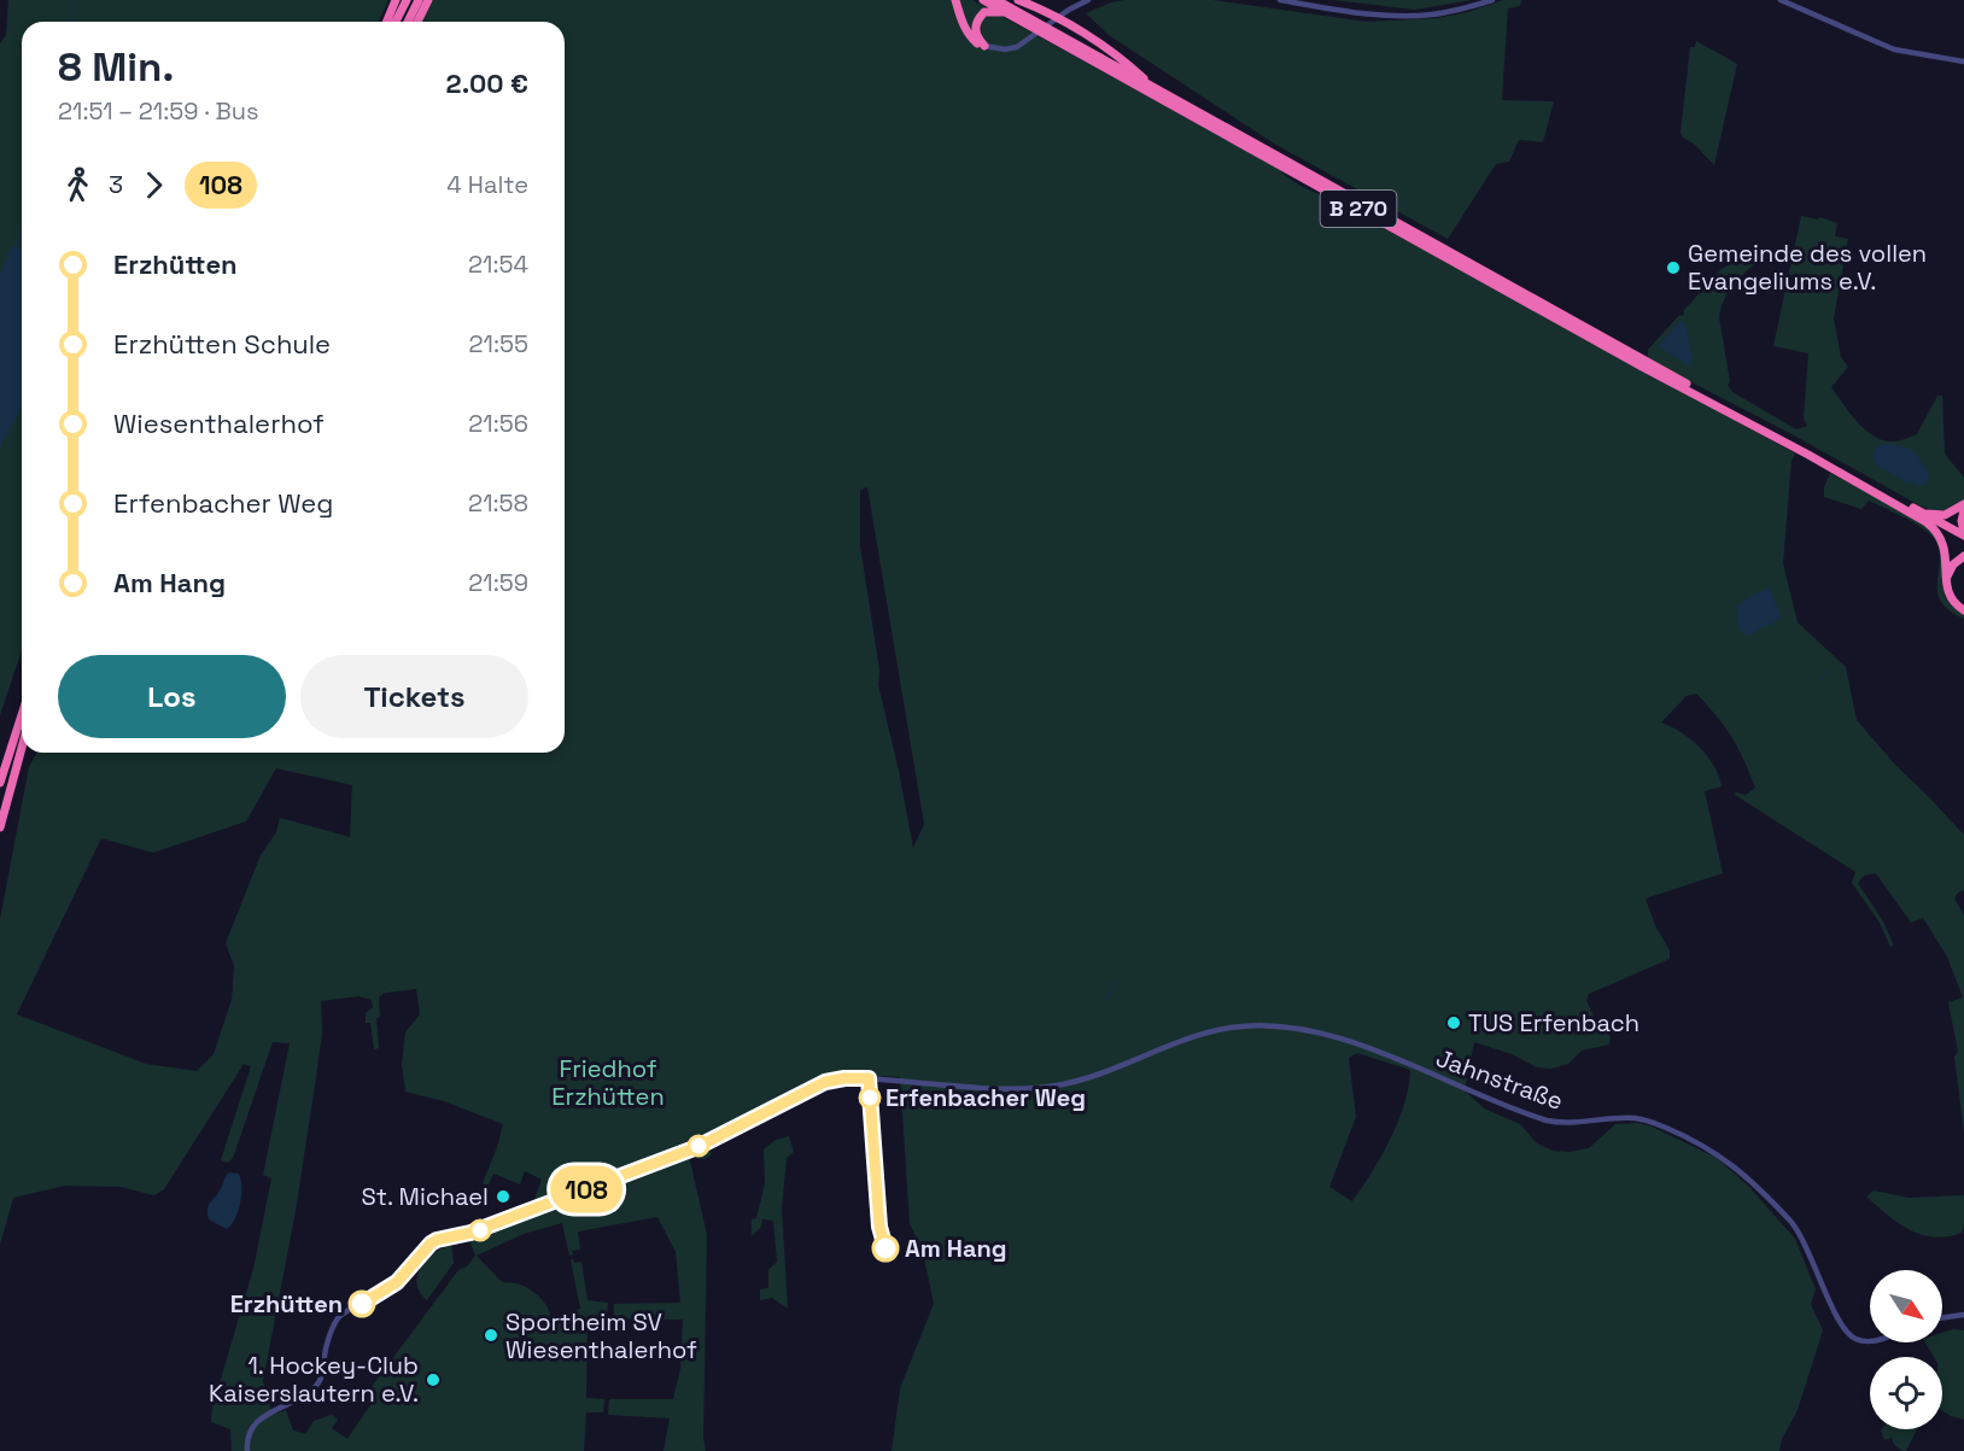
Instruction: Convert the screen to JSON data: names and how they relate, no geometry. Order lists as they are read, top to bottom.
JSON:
{
  "streets": {
    "highway": ["B 270"],
    "street": ["Jahnstraße"]
  },
  "parks": ["Friedhof Erzhütten"],
  "places": [
    "Gemeinde des vollen Evangeliums e.V.",
    "TUS Erfenbach",
    "Erfenbacher Weg",
    "St. Michael",
    "Am Hang",
    "Erzhütten",
    "Sportheim SV Wiesenthalerhof",
    "1. Hockey-Club Kaiserslautern e.V."
  ],
  "lines": ["bus line 108"],
  "north": "bottom right",
  "page": {
    "on_map": "108",
    "heading": ["8 Min.", "21:51 – 21:59 · Bus", "2.00 €"],
    "legs": ["3", "108", "4 Halte"],
    "list": [
      {
        "name": "Erzhütten",
        "value": "21:54"
      },
      {
        "name": "Erzhütten Schule",
        "value": "21:55"
      },
      {
        "name": "Wiesenthalerhof",
        "value": "21:56"
      },
      {
        "name": "Erfenbacher Weg",
        "value": "21:58"
      },
      {
        "name": "Am Hang",
        "value": "21:59"
      }
    ],
    "buttons": ["Los", "Tickets"]
  }
}
